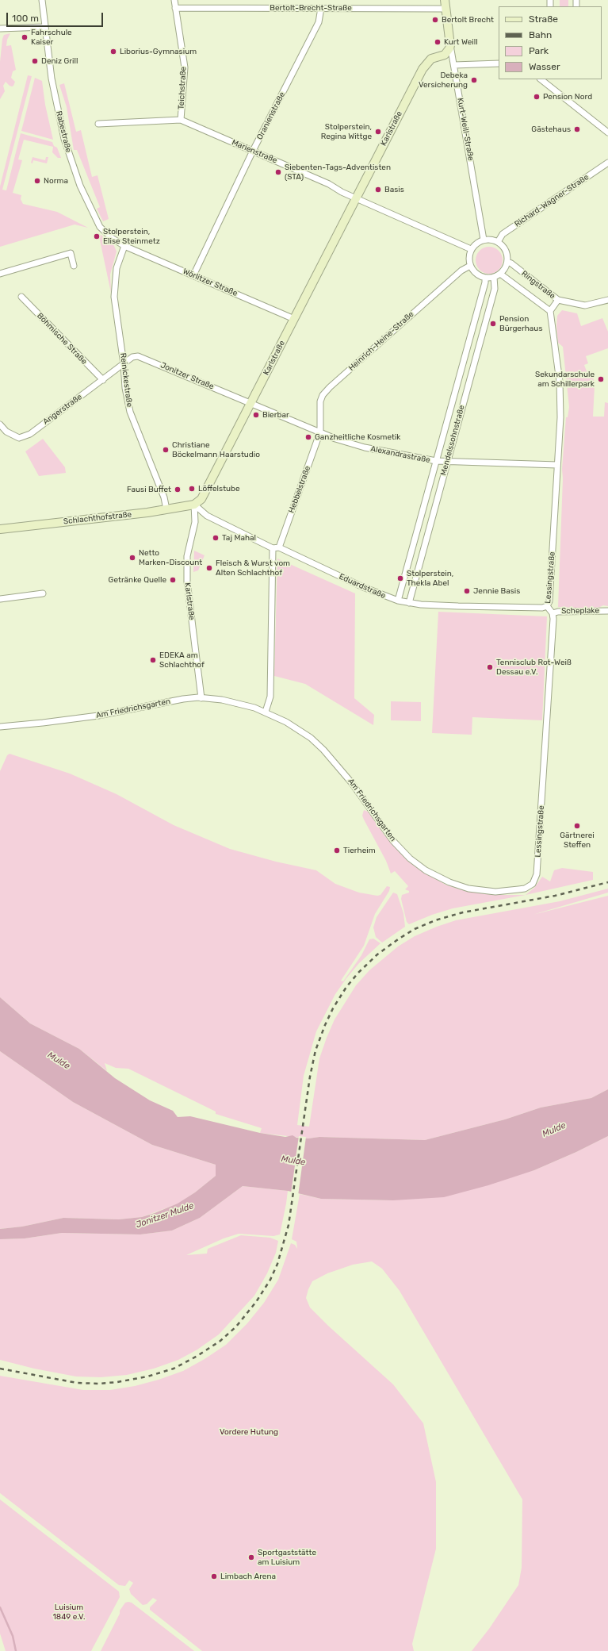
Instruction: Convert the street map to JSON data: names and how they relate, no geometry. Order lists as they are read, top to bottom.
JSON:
{
  "streets": {
    "main road": ["Karlstraße", "Kurt-Weill-Straße", "Schlachthofstraße"],
    "street": [
      "Bertolt-Brecht-Straße",
      "Teichstraße",
      "Oranienstraße",
      "Rabestraße",
      "Marienstraße",
      "Richard-Wagner-Straße",
      "Wörlitzer Straße",
      "Ringstraße",
      "Böhmische Straße",
      "Heinrich-Heine-Straße",
      "Jonitzer Straße",
      "Reinickestraße",
      "Angerstraße",
      "Mendelssohnstraße",
      "Alexandrastraße",
      "Hebbelstraße",
      "Lessingstraße",
      "Eduardstraße",
      "Scheplake",
      "Am Friedrichsgarten"
    ]
  },
  "crossings": [
    ["Bertolt-Brecht-Straße", "Teichstraße"],
    ["Bertolt-Brecht-Straße", "Oranienstraße"],
    ["Bertolt-Brecht-Straße", "Kurt-Weill-Straße"],
    ["Teichstraße", "Marienstraße"],
    ["Oranienstraße", "Marienstraße"],
    ["Oranienstraße", "Wörlitzer Straße"],
    ["Karlstraße", "Kurt-Weill-Straße"],
    ["Karlstraße", "Marienstraße"],
    ["Karlstraße", "Wörlitzer Straße"],
    ["Karlstraße", "Jonitzer Straße"],
    ["Karlstraße", "Alexandrastraße"],
    ["Karlstraße", "Schlachthofstraße"],
    ["Karlstraße", "Am Friedrichsgarten"],
    ["Kurt-Weill-Straße", "Marienstraße"],
    ["Kurt-Weill-Straße", "Richard-Wagner-Straße"],
    ["Kurt-Weill-Straße", "Ringstraße"],
    ["Kurt-Weill-Straße", "Heinrich-Heine-Straße"],
    ["Kurt-Weill-Straße", "Mendelssohnstraße"],
    ["Rabestraße", "Wörlitzer Straße"],
    ["Rabestraße", "Reinickestraße"],
    ["Marienstraße", "Richard-Wagner-Straße"],
    ["Marienstraße", "Ringstraße"],
    ["Marienstraße", "Heinrich-Heine-Straße"],
    ["Marienstraße", "Mendelssohnstraße"],
    ["Richard-Wagner-Straße", "Ringstraße"],
    ["Richard-Wagner-Straße", "Heinrich-Heine-Straße"],
    ["Richard-Wagner-Straße", "Mendelssohnstraße"],
    ["Wörlitzer Straße", "Reinickestraße"],
    ["Ringstraße", "Heinrich-Heine-Straße"],
    ["Ringstraße", "Mendelssohnstraße"],
    ["Ringstraße", "Lessingstraße"],
    ["Böhmische Straße", "Angerstraße"],
    ["Heinrich-Heine-Straße", "Mendelssohnstraße"],
    ["Heinrich-Heine-Straße", "Alexandrastraße"],
    ["Heinrich-Heine-Straße", "Hebbelstraße"],
    ["Jonitzer Straße", "Reinickestraße"],
    ["Jonitzer Straße", "Angerstraße"],
    ["Jonitzer Straße", "Alexandrastraße"],
    ["Reinickestraße", "Angerstraße"],
    ["Reinickestraße", "Schlachthofstraße"],
    ["Mendelssohnstraße", "Alexandrastraße"],
    ["Mendelssohnstraße", "Eduardstraße"],
    ["Alexandrastraße", "Hebbelstraße"],
    ["Alexandrastraße", "Lessingstraße"],
    ["Hebbelstraße", "Eduardstraße"],
    ["Lessingstraße", "Eduardstraße"],
    ["Lessingstraße", "Scheplake"],
    ["Lessingstraße", "Am Friedrichsgarten"]
  ],
  "water": ["Mulde", "Jonitzer Mulde"],
  "parks": ["Vordere Hutung", "Luisium 1849 e.V."],
  "places": [
    "Bertolt Brecht",
    "Fahrschule Kaiser",
    "Kurt Weill",
    "Liborius-Gymnasium",
    "Deniz Grill",
    "Debeka Versicherung",
    "Pension Nord",
    "Gästehaus",
    "Stolperstein, Regina Wittge",
    "Siebenten-Tags-Adventisten (STA)",
    "Norma",
    "Basis",
    "Stolperstein, Elise Steinmetz",
    "Pension Bürgerhaus",
    "Sekundarschule am Schillerpark",
    "Bierbar",
    "Ganzheitliche Kosmetik",
    "Christiane Böckelmann Haarstudio",
    "Löffelstube",
    "Fausi Buffet",
    "Taj Mahal",
    "Netto Marken-Discount",
    "Fleisch & Wurst vom Alten Schlachthof",
    "Stolperstein, Thekla Abel",
    "Getränke Quelle",
    "Jennie Basis",
    "EDEKA am Schlachthof",
    "Tennisclub Rot-Weiß Dessau e.V.",
    "Gärtnerei Steffen",
    "Tierheim",
    "Sportgaststätte am Luisium",
    "Limbach Arena"
  ],
  "legend": [
    "Straße",
    "Bahn",
    "Park",
    "Wasser"
  ],
  "scale_bar": "100 m"
}
